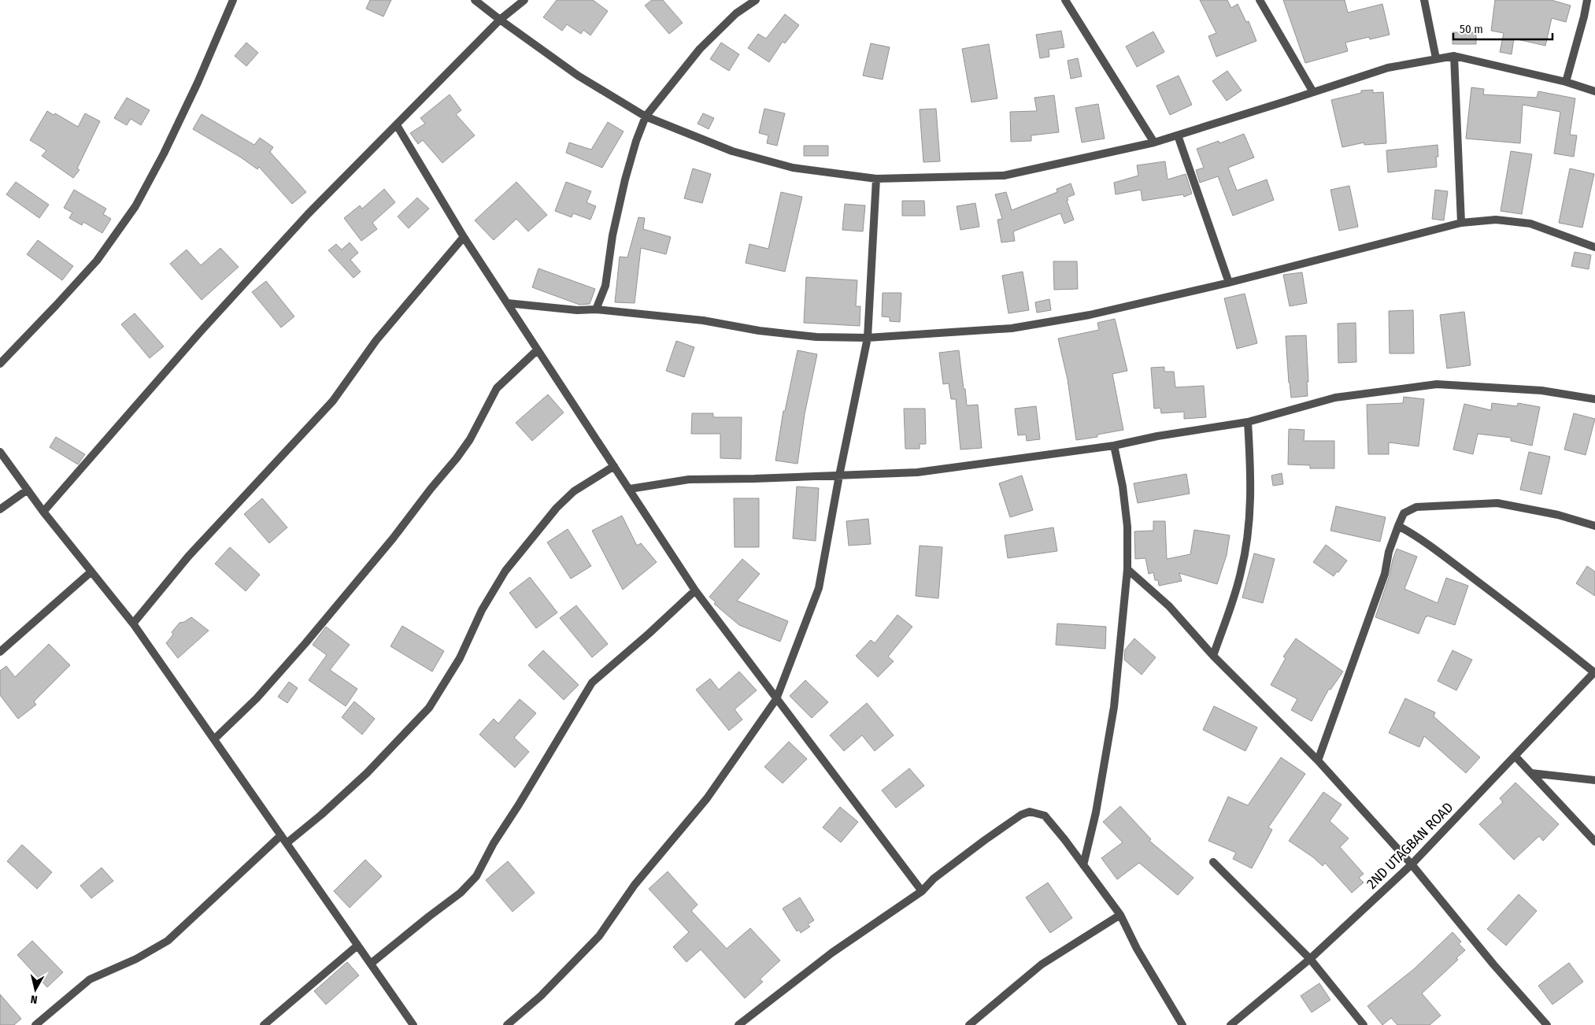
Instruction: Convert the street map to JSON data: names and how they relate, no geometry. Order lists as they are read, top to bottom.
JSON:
{
  "streets": {
    "street": ["2ND UTAGBAN ROAD"]
  },
  "scale_bar": "50 m",
  "north": "bottom"
}
